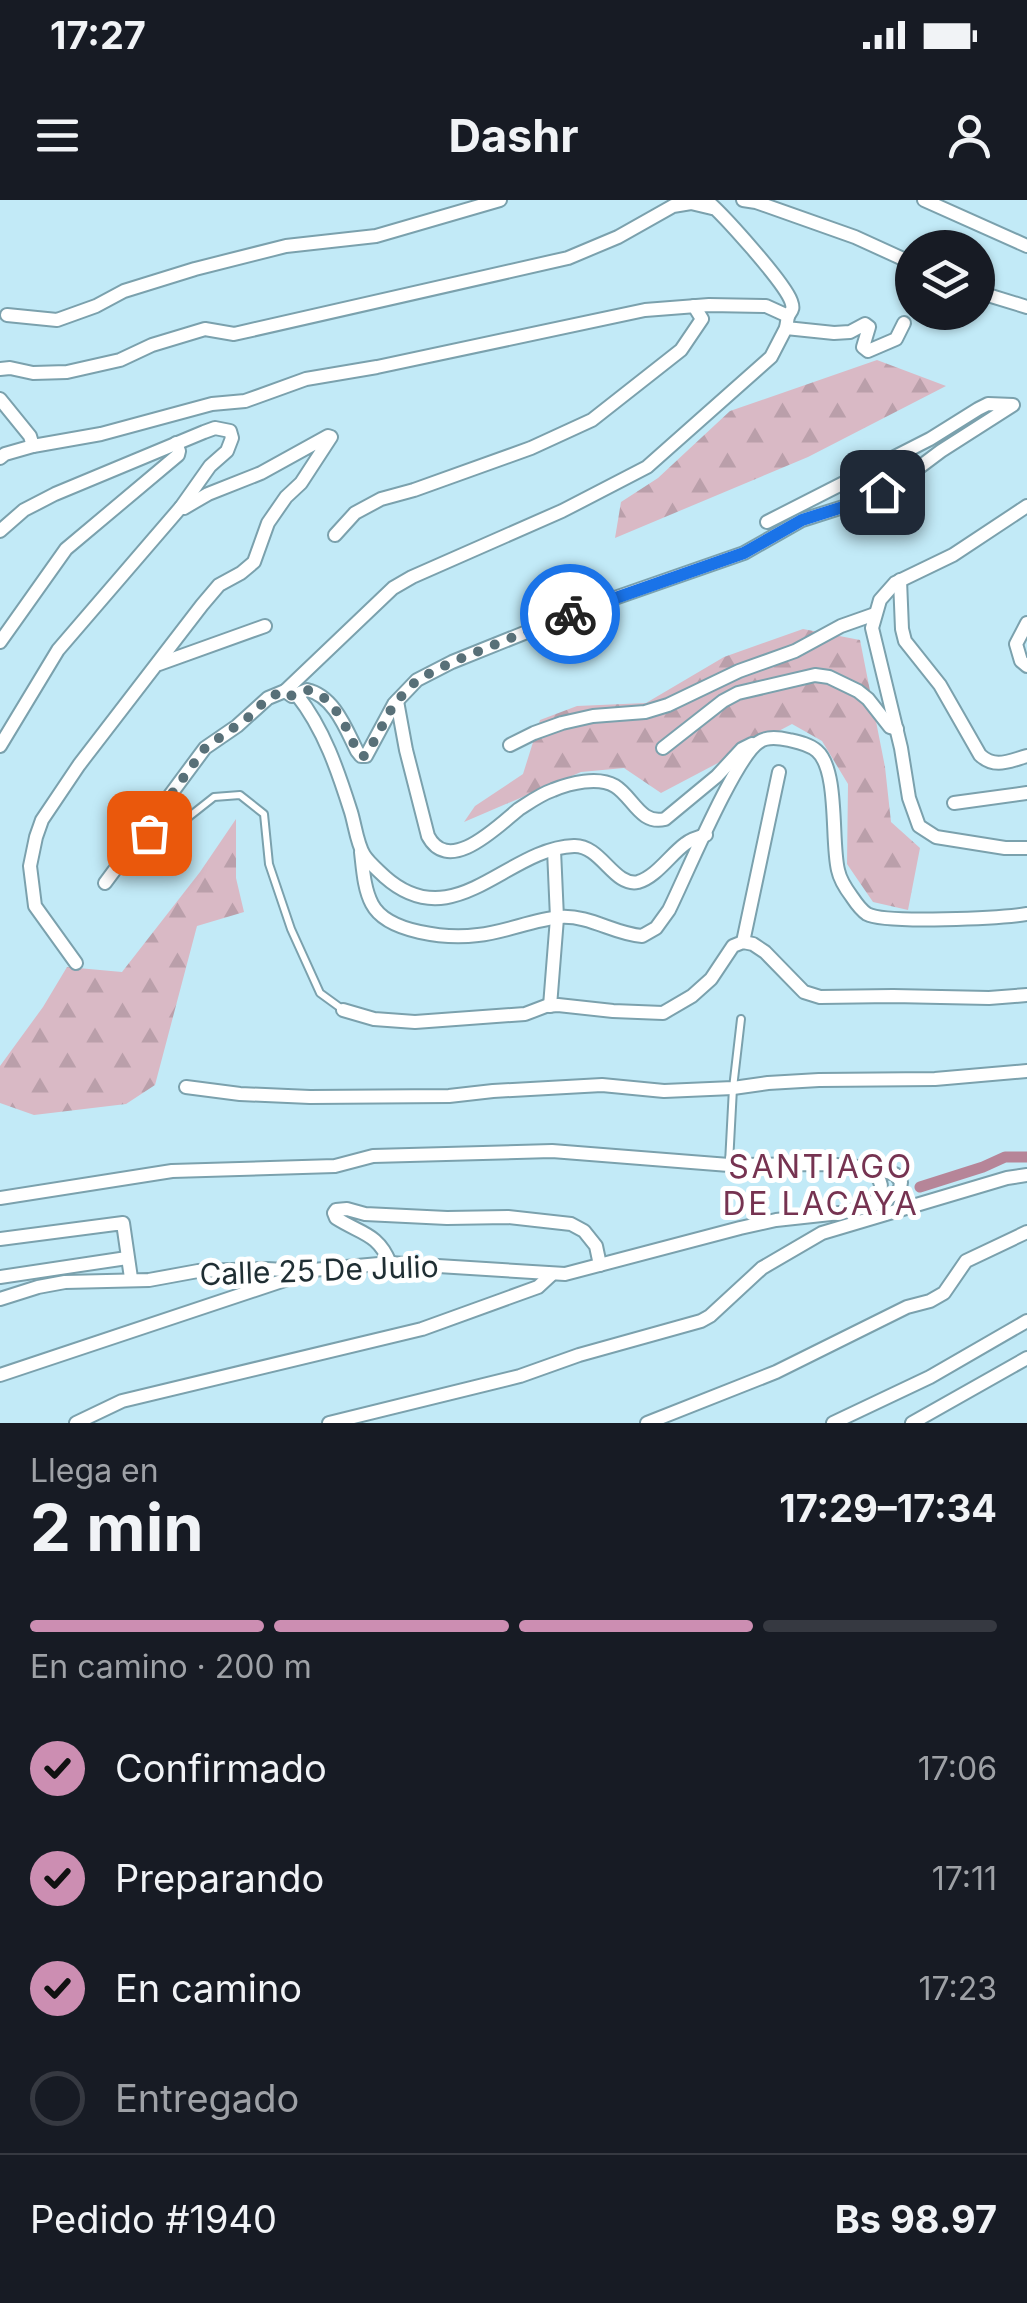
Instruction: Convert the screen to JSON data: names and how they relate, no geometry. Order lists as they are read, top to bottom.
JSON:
{
  "streets": {
    "street": ["Calle 25 De Julio"]
  },
  "districts": ["SANTIAGO DE LACAYA"],
  "page": {
    "status": "17:27",
    "header": "Dashr",
    "heading": ["2 min", "Llega en", "17:29–17:34"],
    "panel": ["Pedido #1940", "Bs 98.97"],
    "bar": "En camino · 200 m",
    "list": [
      ["Confirmado", "17:06"],
      ["Preparando", "17:11"],
      ["En camino", "17:23"],
      "Entregado"
    ]
  }
}
